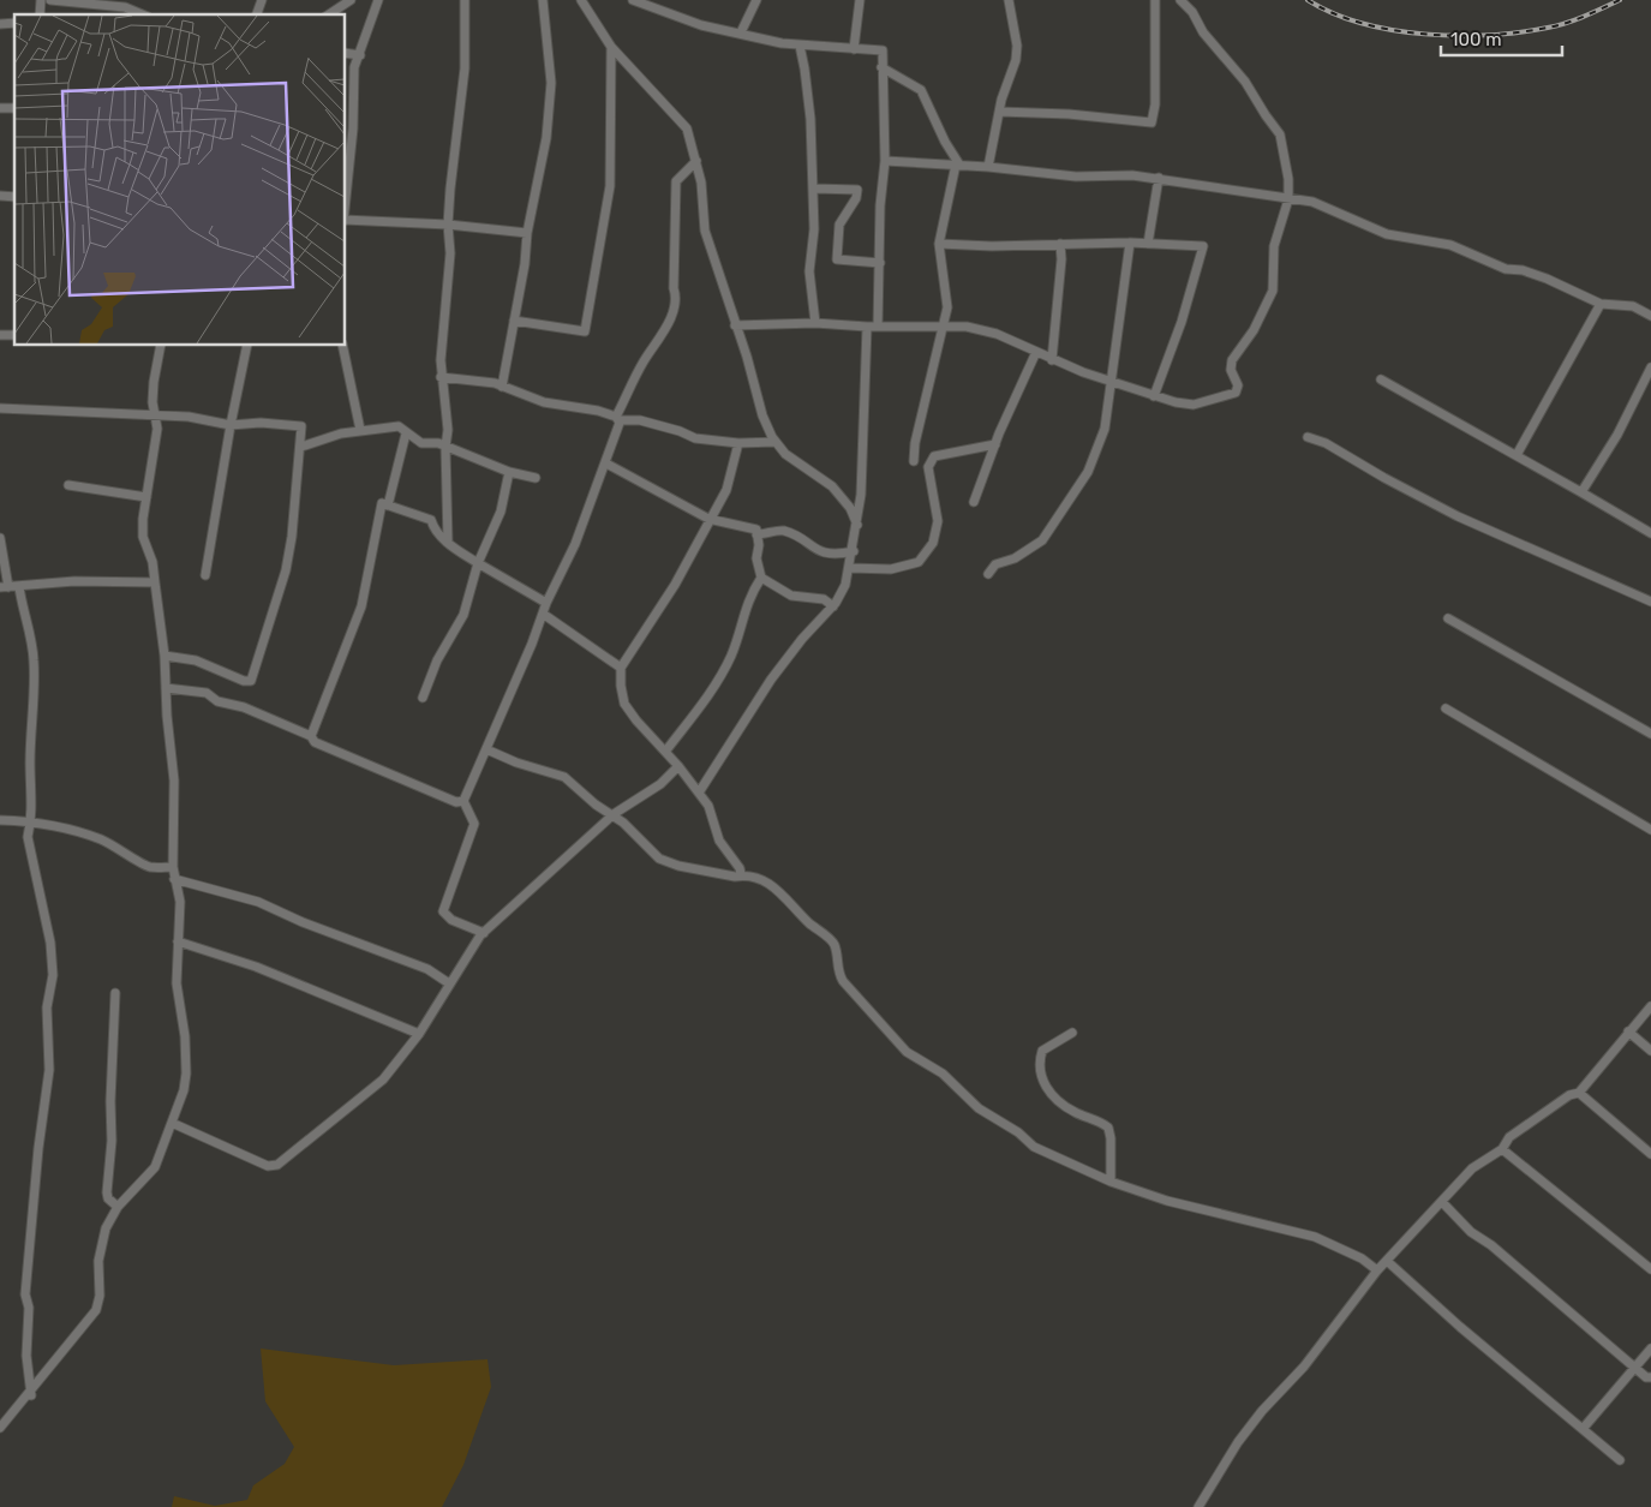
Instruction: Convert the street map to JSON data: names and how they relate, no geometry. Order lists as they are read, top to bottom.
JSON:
{
  "scale_bar": "100 m"
}
